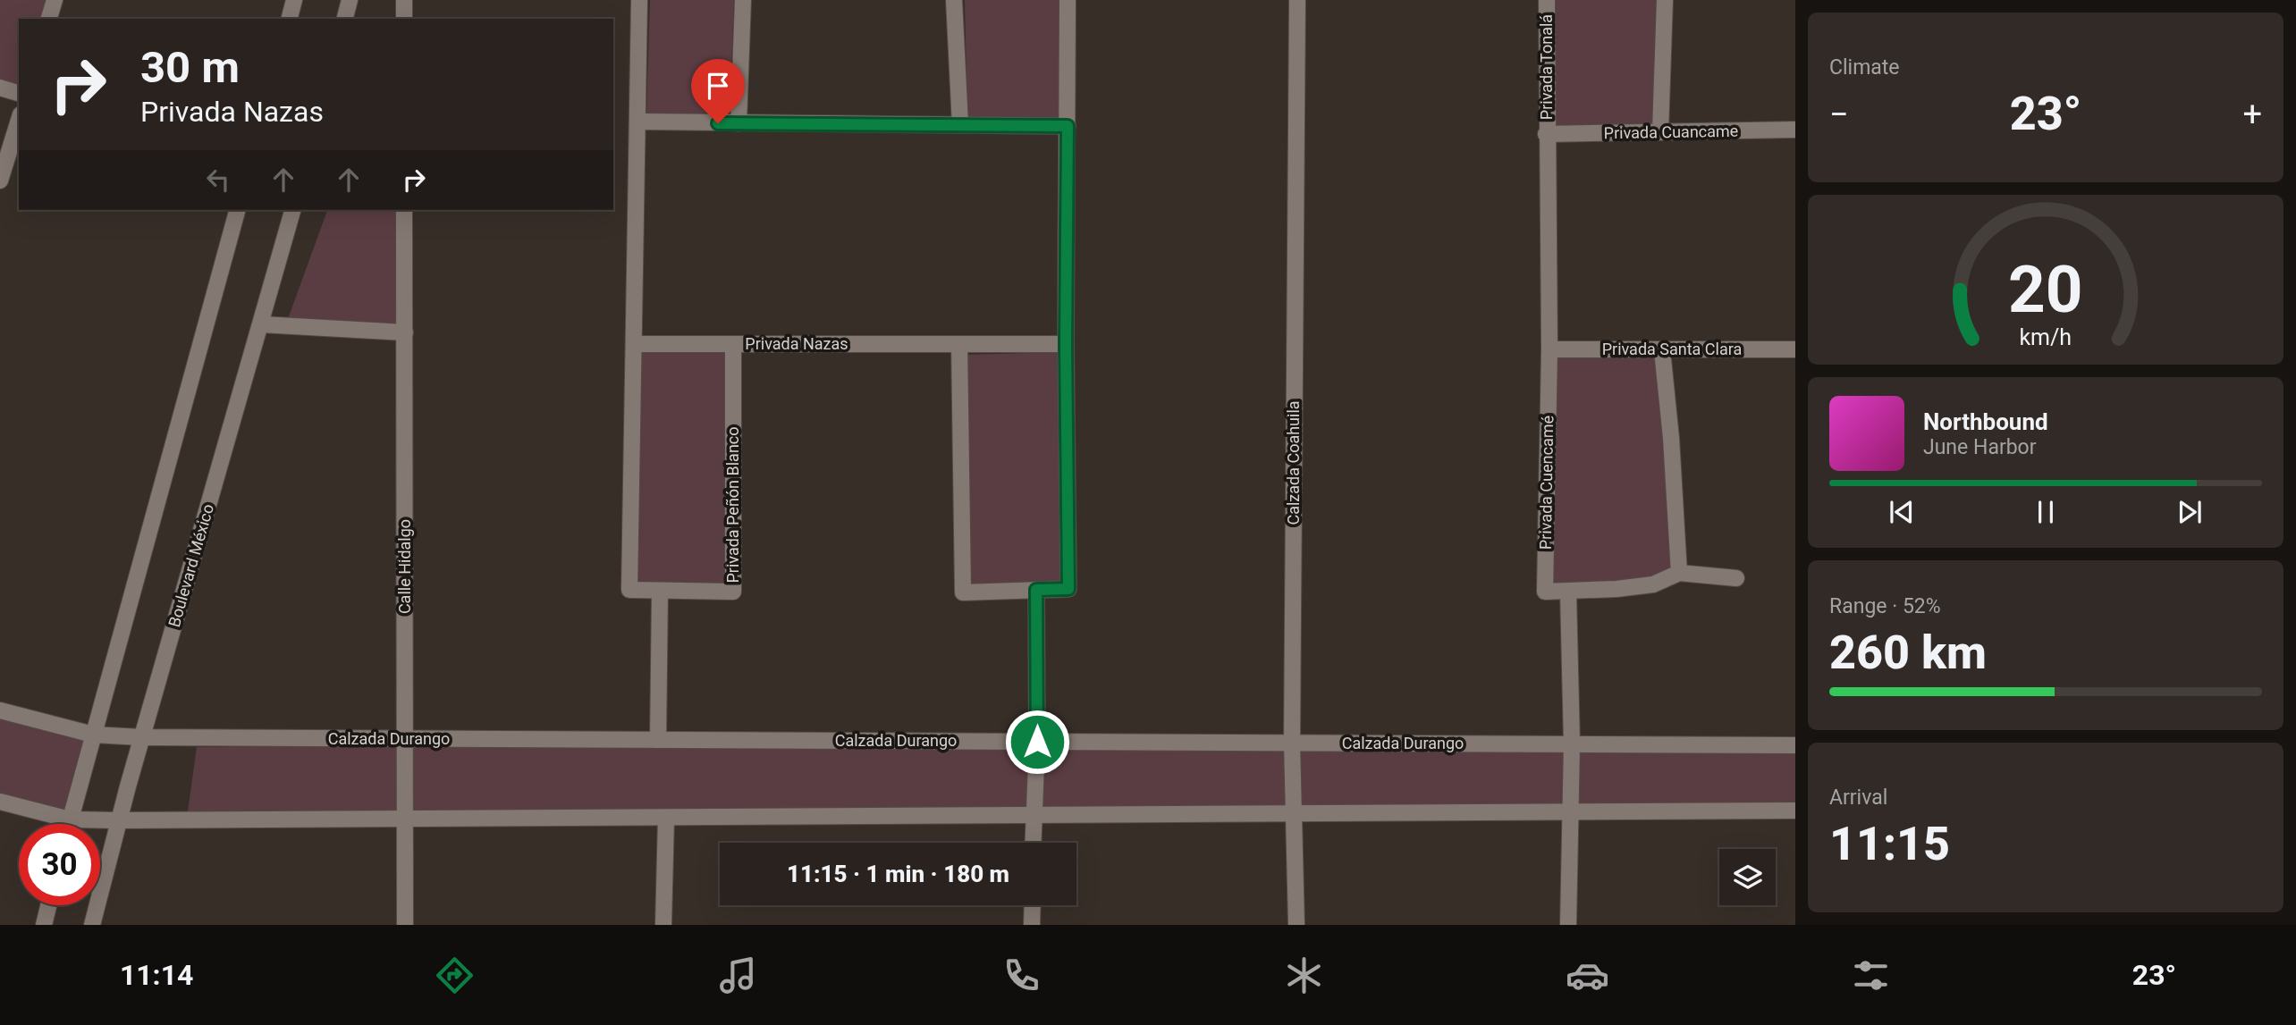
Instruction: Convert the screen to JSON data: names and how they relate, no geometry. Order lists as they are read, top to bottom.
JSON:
{
  "streets": {
    "street": [
      "Privada Tonalá",
      "Privada Cuancame",
      "Privada Nazas",
      "Privada Santa Clara",
      "Calzada Coahuila",
      "Privada Cuencamé",
      "Privada Peñón Blanco",
      "Boulevard México",
      "Calle Hidalgo",
      "Calzada Durango"
    ]
  },
  "crossings": [
    ["Privada Tonalá", "Privada Cuancame"],
    ["Privada Tonalá", "Privada Santa Clara"],
    ["Privada Tonalá", "Privada Cuencamé"],
    ["Privada Nazas", "Privada Peñón Blanco"],
    ["Privada Santa Clara", "Privada Cuencamé"],
    ["Calzada Coahuila", "Calzada Durango"],
    ["Boulevard México", "Calzada Durango"],
    ["Calle Hidalgo", "Calzada Durango"]
  ],
  "page": {
    "tile": [
      "Climate",
      ["Range · 52%", "260 km"],
      ["Arrival", "11:15"]
    ],
    "turn": ["30 m", "Privada Nazas"],
    "heat": ["−", "23°", "+"],
    "song": ["Northbound", "June Harbor"],
    "limit": "30",
    "trip": "11:15 · 1 min · 180 m",
    "tabs": ["11:14", "23°"],
    "gauge": ["20", "km/h"]
  }
}
